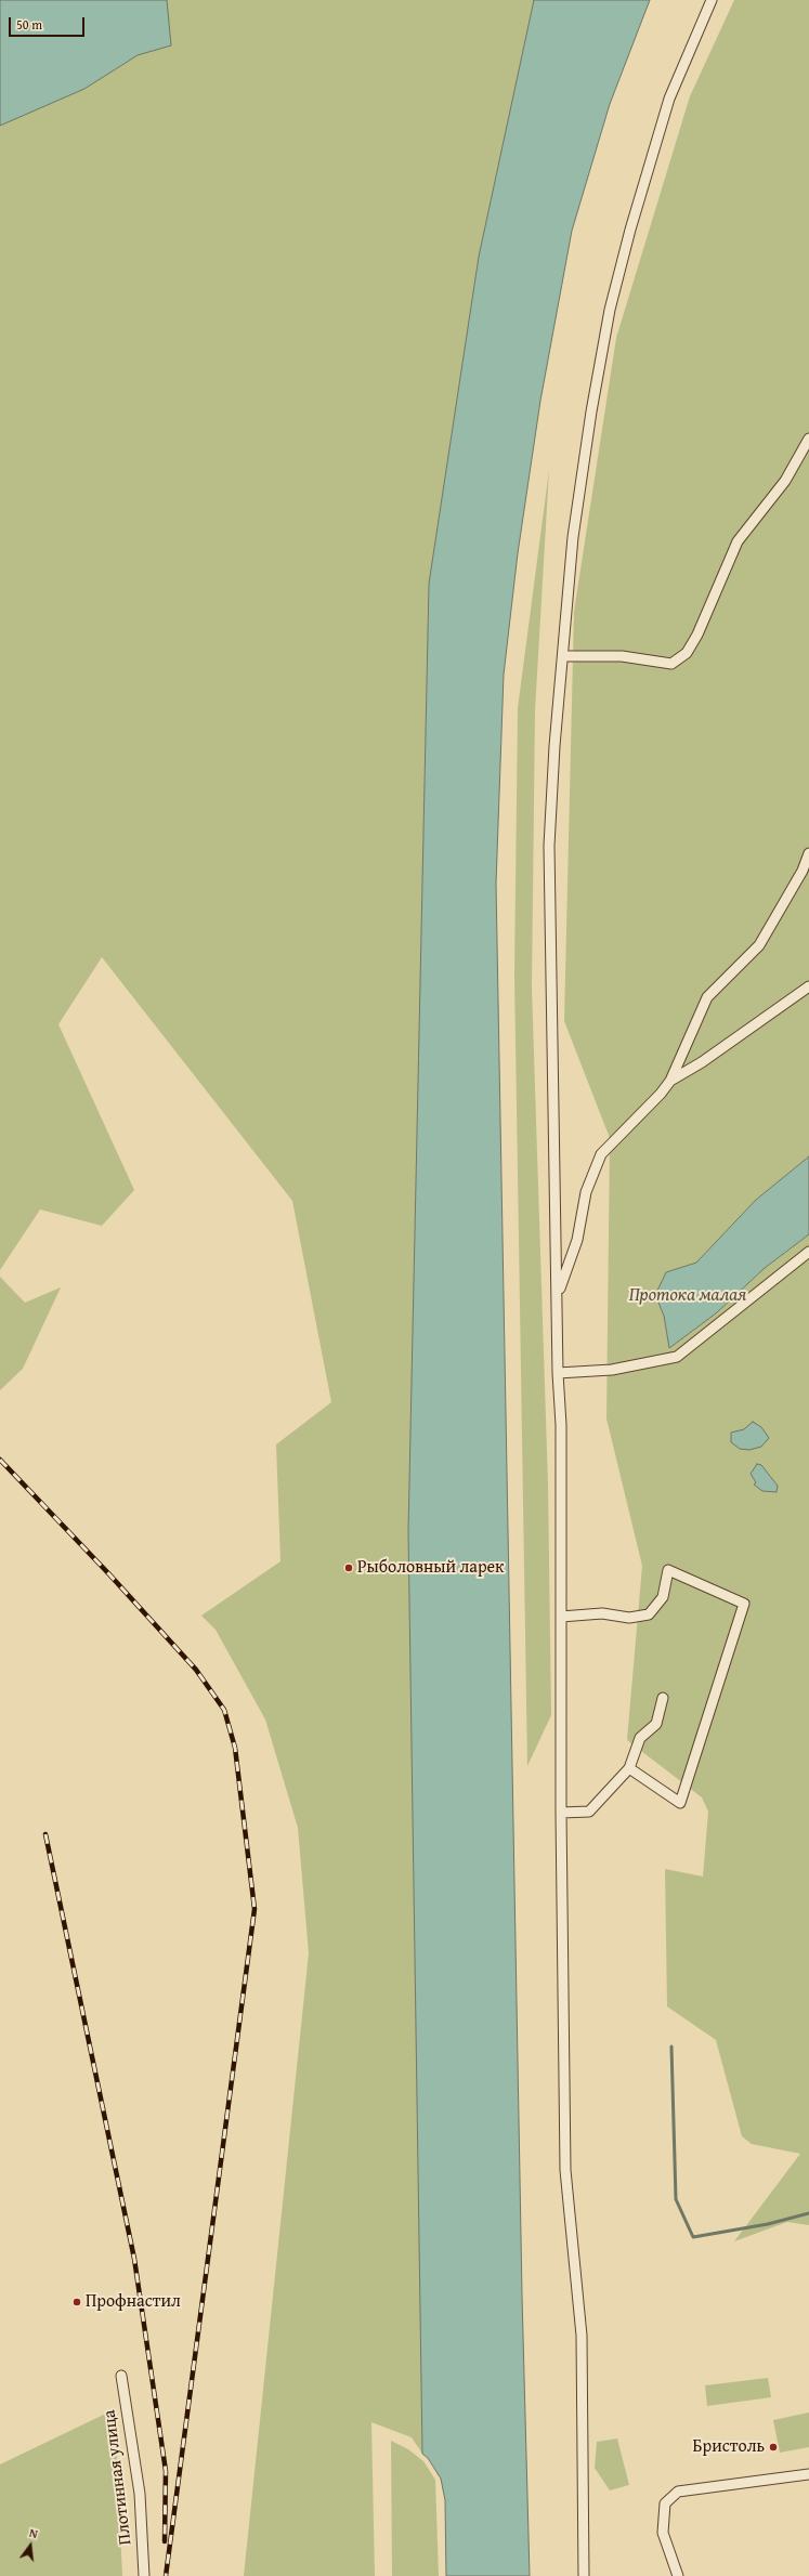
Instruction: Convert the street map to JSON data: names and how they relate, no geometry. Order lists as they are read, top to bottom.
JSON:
{
  "streets": {
    "street": ["Плотинная улица"]
  },
  "water": ["Протока малая"],
  "places": ["Рыболовный ларек", "Профнастил", "Бристоль"],
  "scale_bar": "50 m",
  "north": "top"
}
